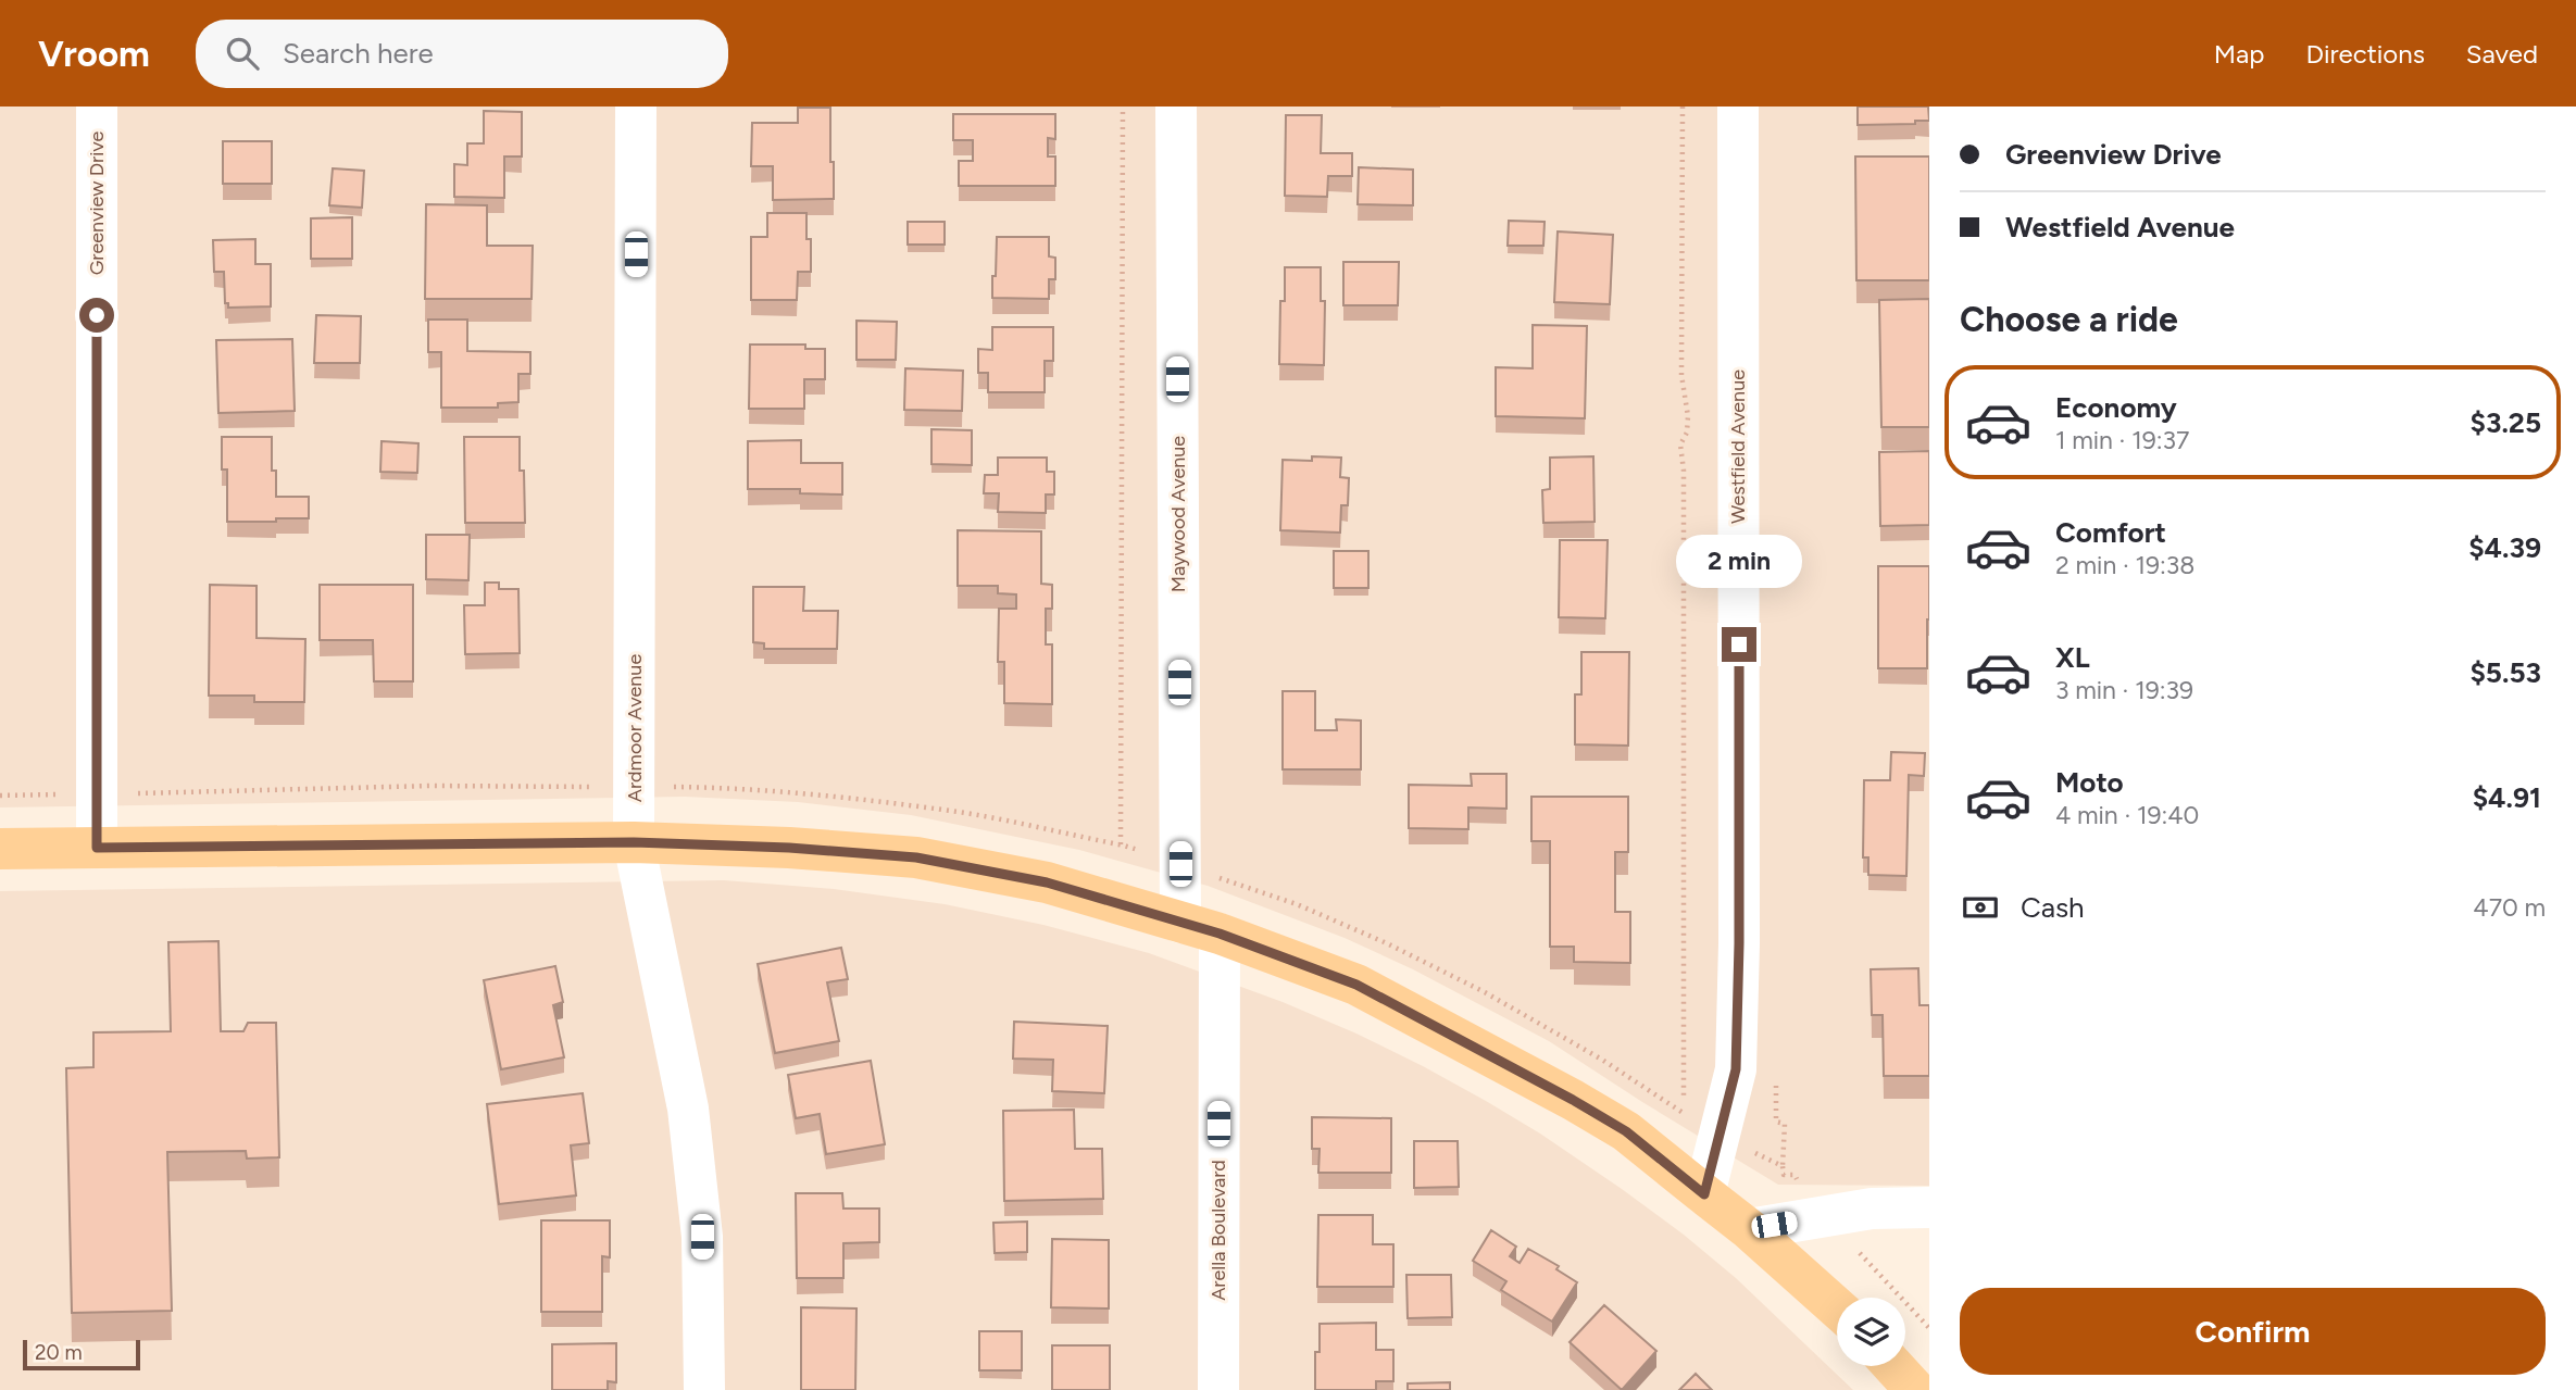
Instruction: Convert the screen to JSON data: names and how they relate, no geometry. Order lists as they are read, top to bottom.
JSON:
{
  "streets": {
    "street": [
      "Greenview Drive",
      "Westfield Avenue",
      "Maywood Avenue",
      "Ardmoor Avenue",
      "Arella Boulevard"
    ]
  },
  "crossings": [
    ["Maywood Avenue", "Arella Boulevard"]
  ],
  "scale_bar": "20 m",
  "page": {
    "header": "Vroom",
    "search": "Search here",
    "nav": ["Map", "Directions", "Saved"],
    "banner": ["Greenview Drive", "Westfield Avenue"],
    "heading": "Choose a ride",
    "list": [
      {
        "name": "Economy",
        "note": "1 min · 19:37",
        "value": "$3.25"
      },
      {
        "name": "Comfort",
        "note": "2 min · 19:38",
        "value": "$4.39"
      },
      {
        "name": "XL",
        "note": "3 min · 19:39",
        "value": "$5.53"
      },
      {
        "name": "Moto",
        "note": "4 min · 19:40",
        "value": "$4.91"
      }
    ],
    "bubble": "2 min",
    "pay": ["Cash", "470 m"],
    "buttons": "Confirm",
    "scale": "20 m"
  }
}
